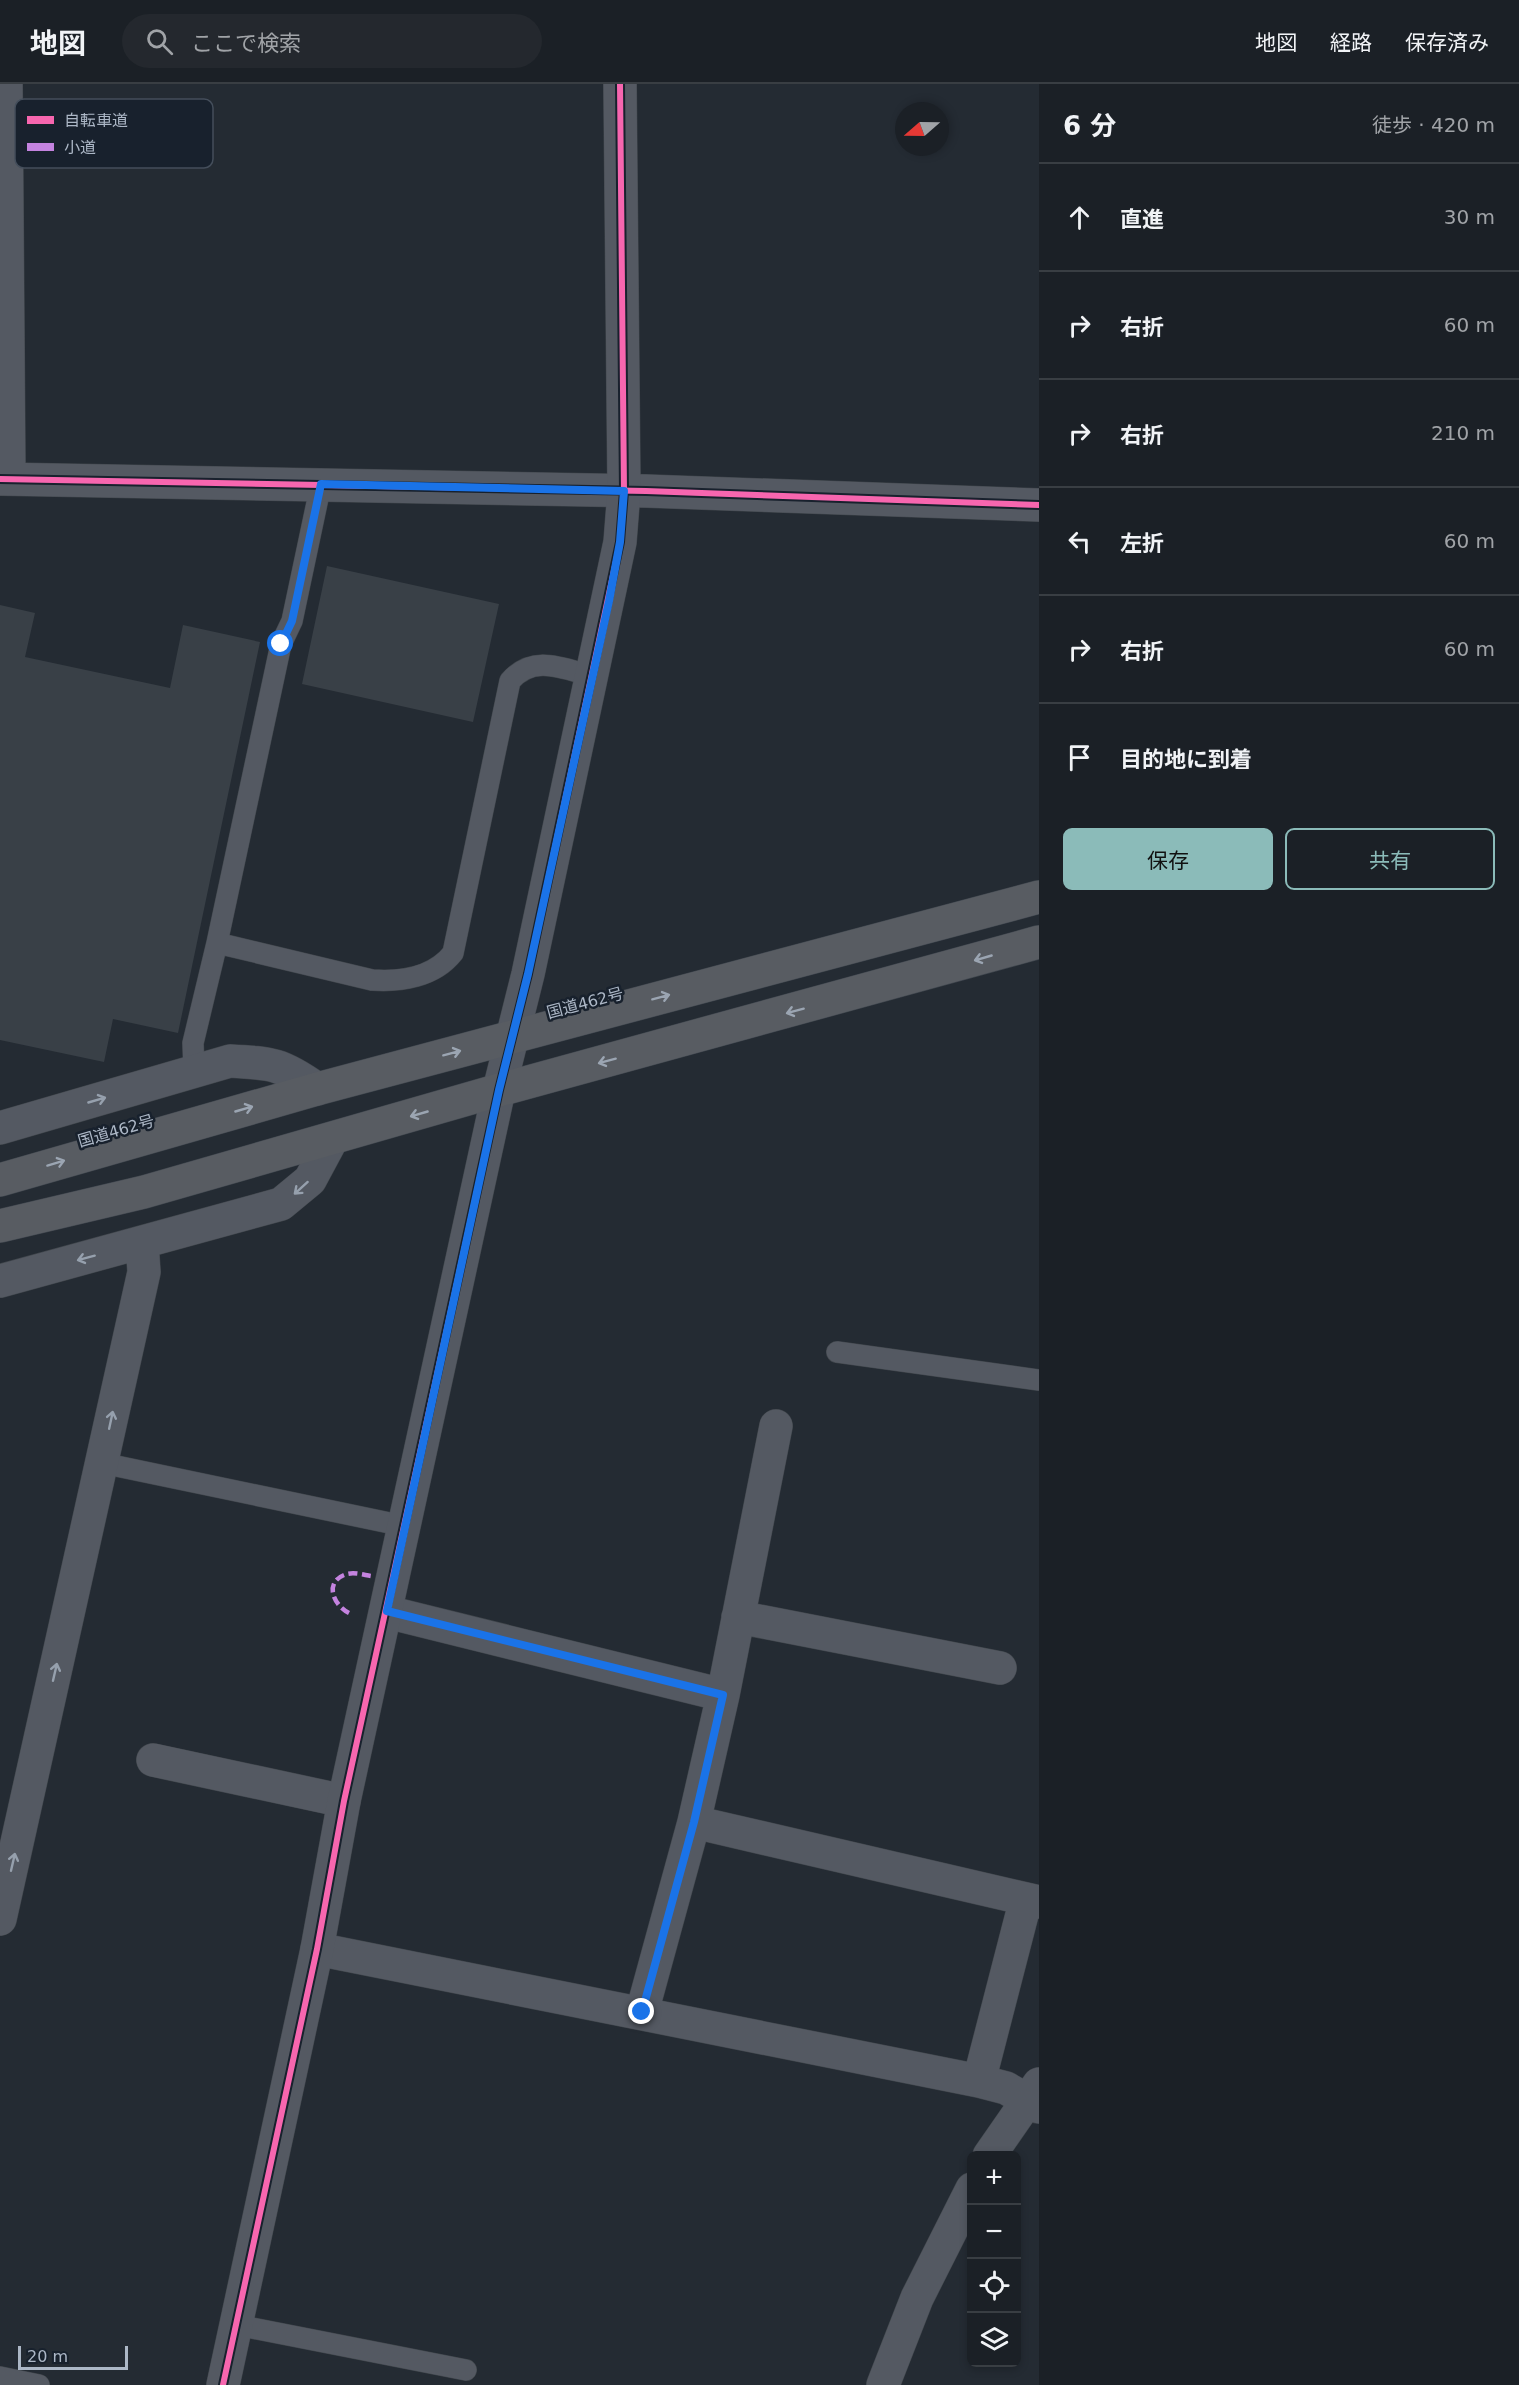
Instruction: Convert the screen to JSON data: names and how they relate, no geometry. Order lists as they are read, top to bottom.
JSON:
{
  "streets": {
    "highway": ["国道462号"]
  },
  "legend": ["自転車道", "小道"],
  "scale_bar": "20 m",
  "north": "left",
  "page": {
    "header": "地図",
    "search": "ここで検索",
    "nav": ["地図", "経路", "保存済み"],
    "heading": ["6 分", "徒歩 · 420 m"],
    "list": [
      ["直進", "30 m"],
      ["右折", "60 m"],
      ["右折", "210 m"],
      ["左折", "60 m"],
      ["右折", "60 m"],
      "目的地に到着"
    ],
    "buttons": ["保存", "共有"],
    "map_buttons": ["+", "−"],
    "scale": "20 m"
  }
}
